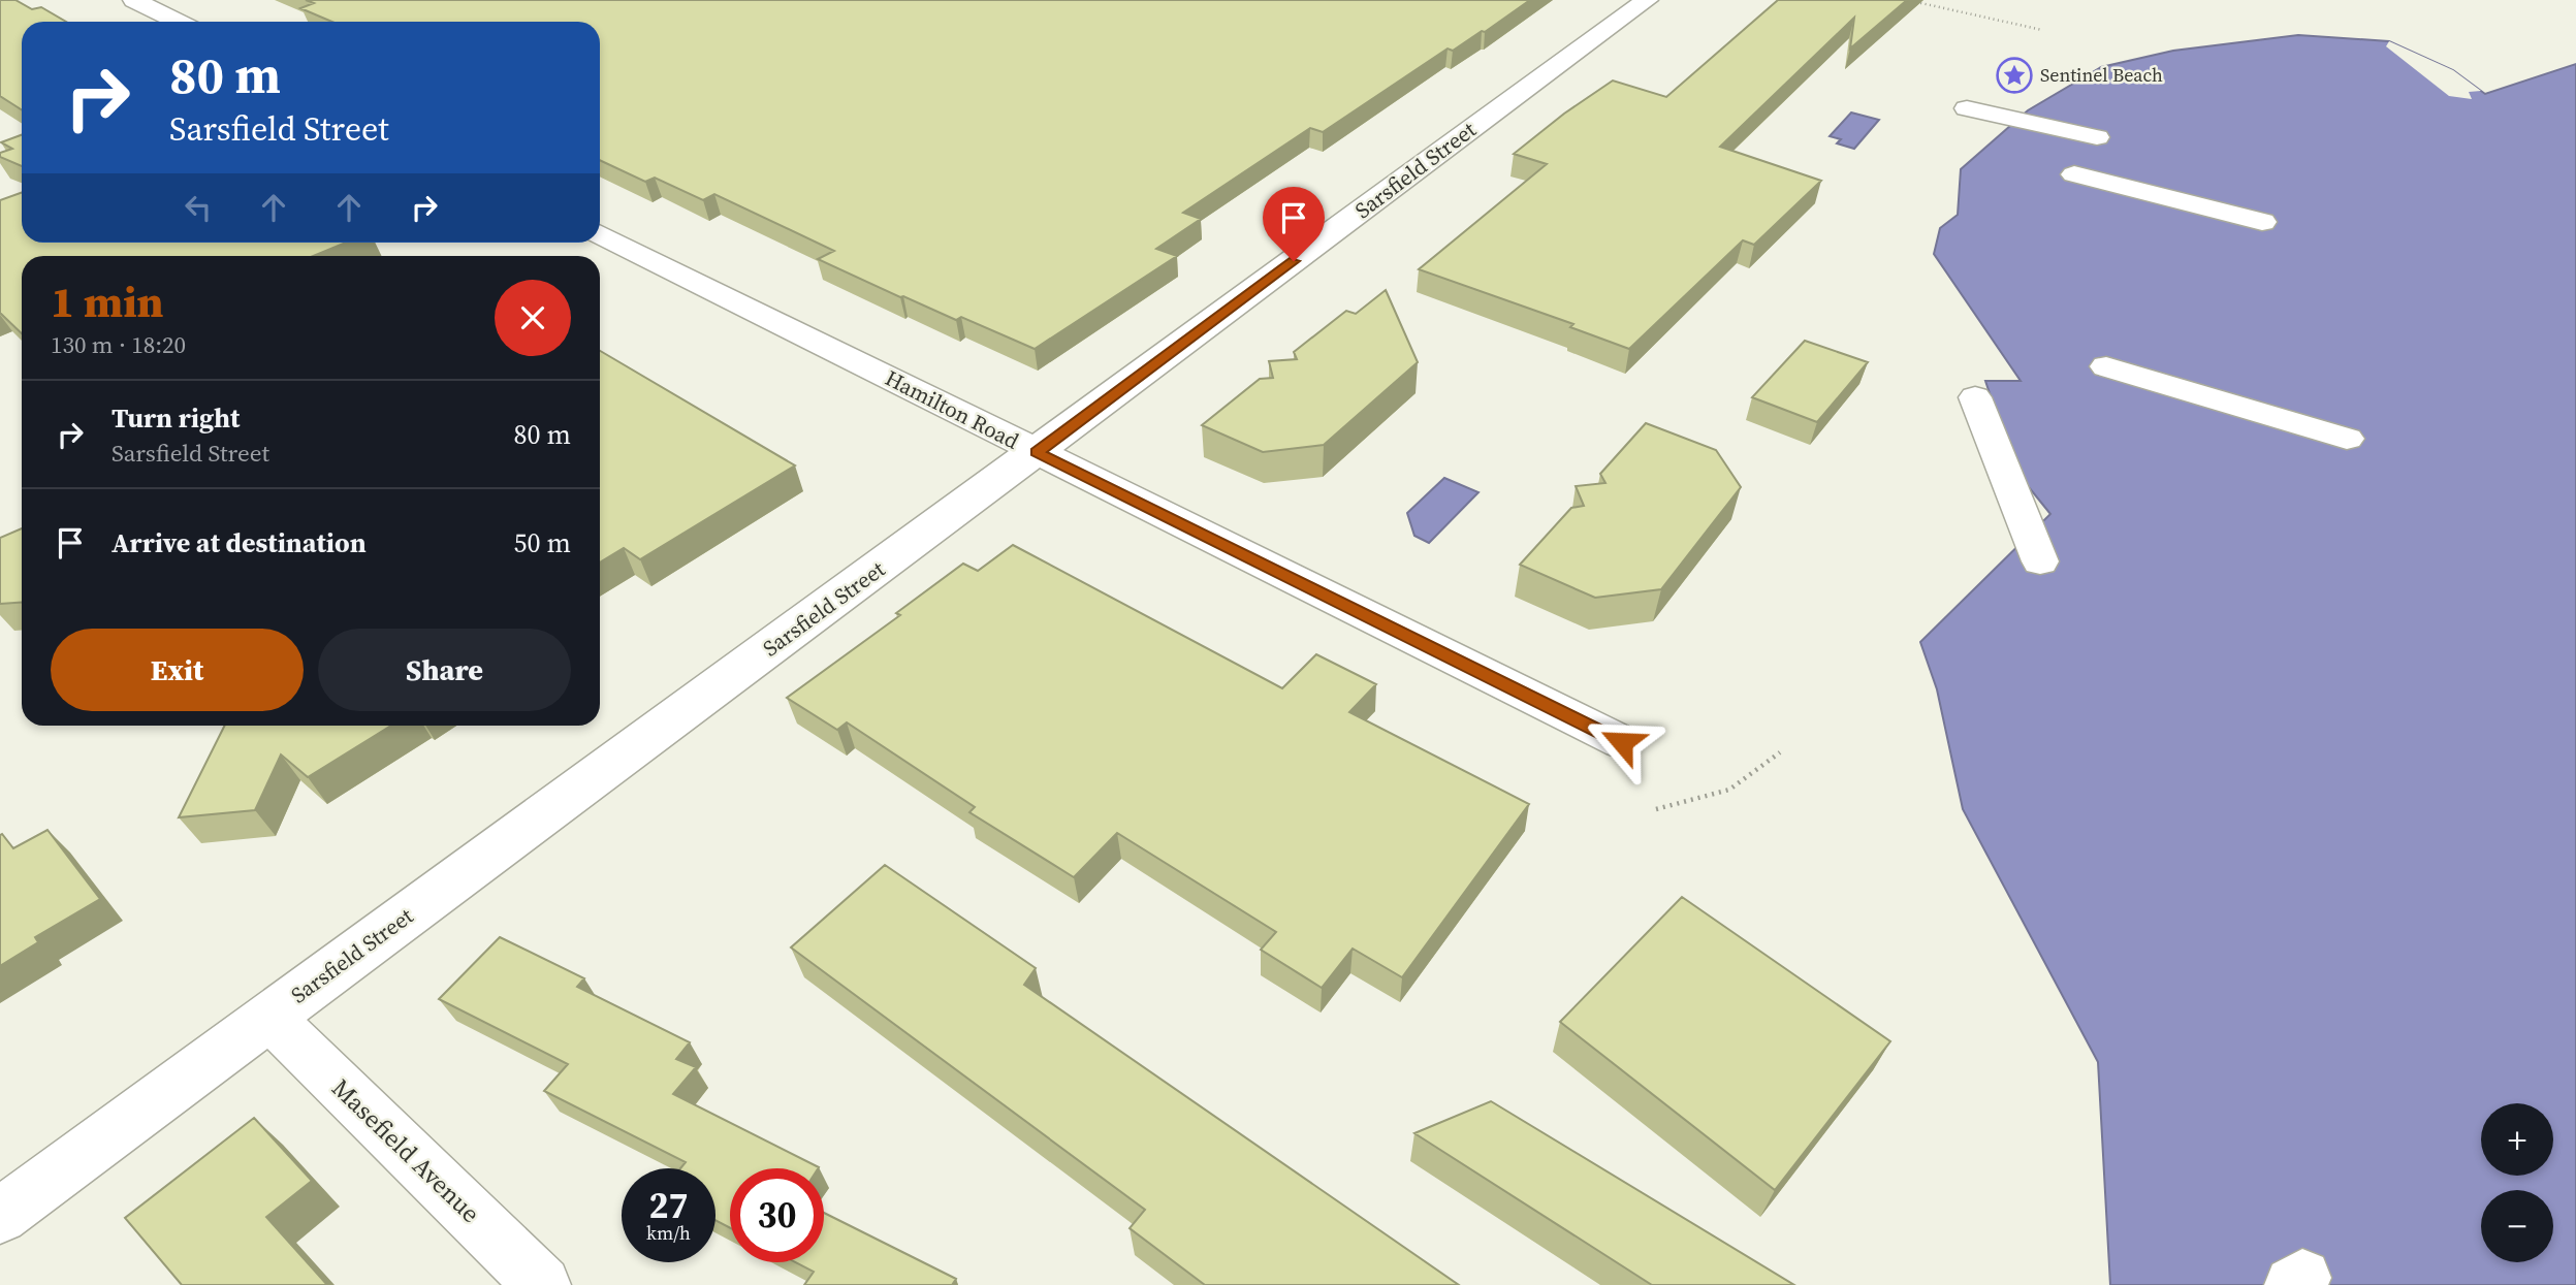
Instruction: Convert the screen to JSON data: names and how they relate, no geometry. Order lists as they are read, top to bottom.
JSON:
{
  "streets": {
    "street": ["Sarsfield Street", "Hamilton Road", "Masefield Avenue"]
  },
  "crossings": [
    ["Sarsfield Street", "Hamilton Road"],
    ["Sarsfield Street", "Masefield Avenue"]
  ],
  "places": {
    "place": ["Sentinel Beach"]
  },
  "page": {
    "turn": ["80 m", "Sarsfield Street"],
    "heading": ["1 min", "130 m · 18:20"],
    "list": [
      {
        "name": "Turn right",
        "note": "Sarsfield Street",
        "value": "80 m"
      },
      {
        "name": "Arrive at destination",
        "value": "50 m"
      }
    ],
    "buttons": ["Exit", "Share"],
    "map_buttons": ["+", "−"],
    "speed": "27 km/h",
    "limit": "30"
  }
}
